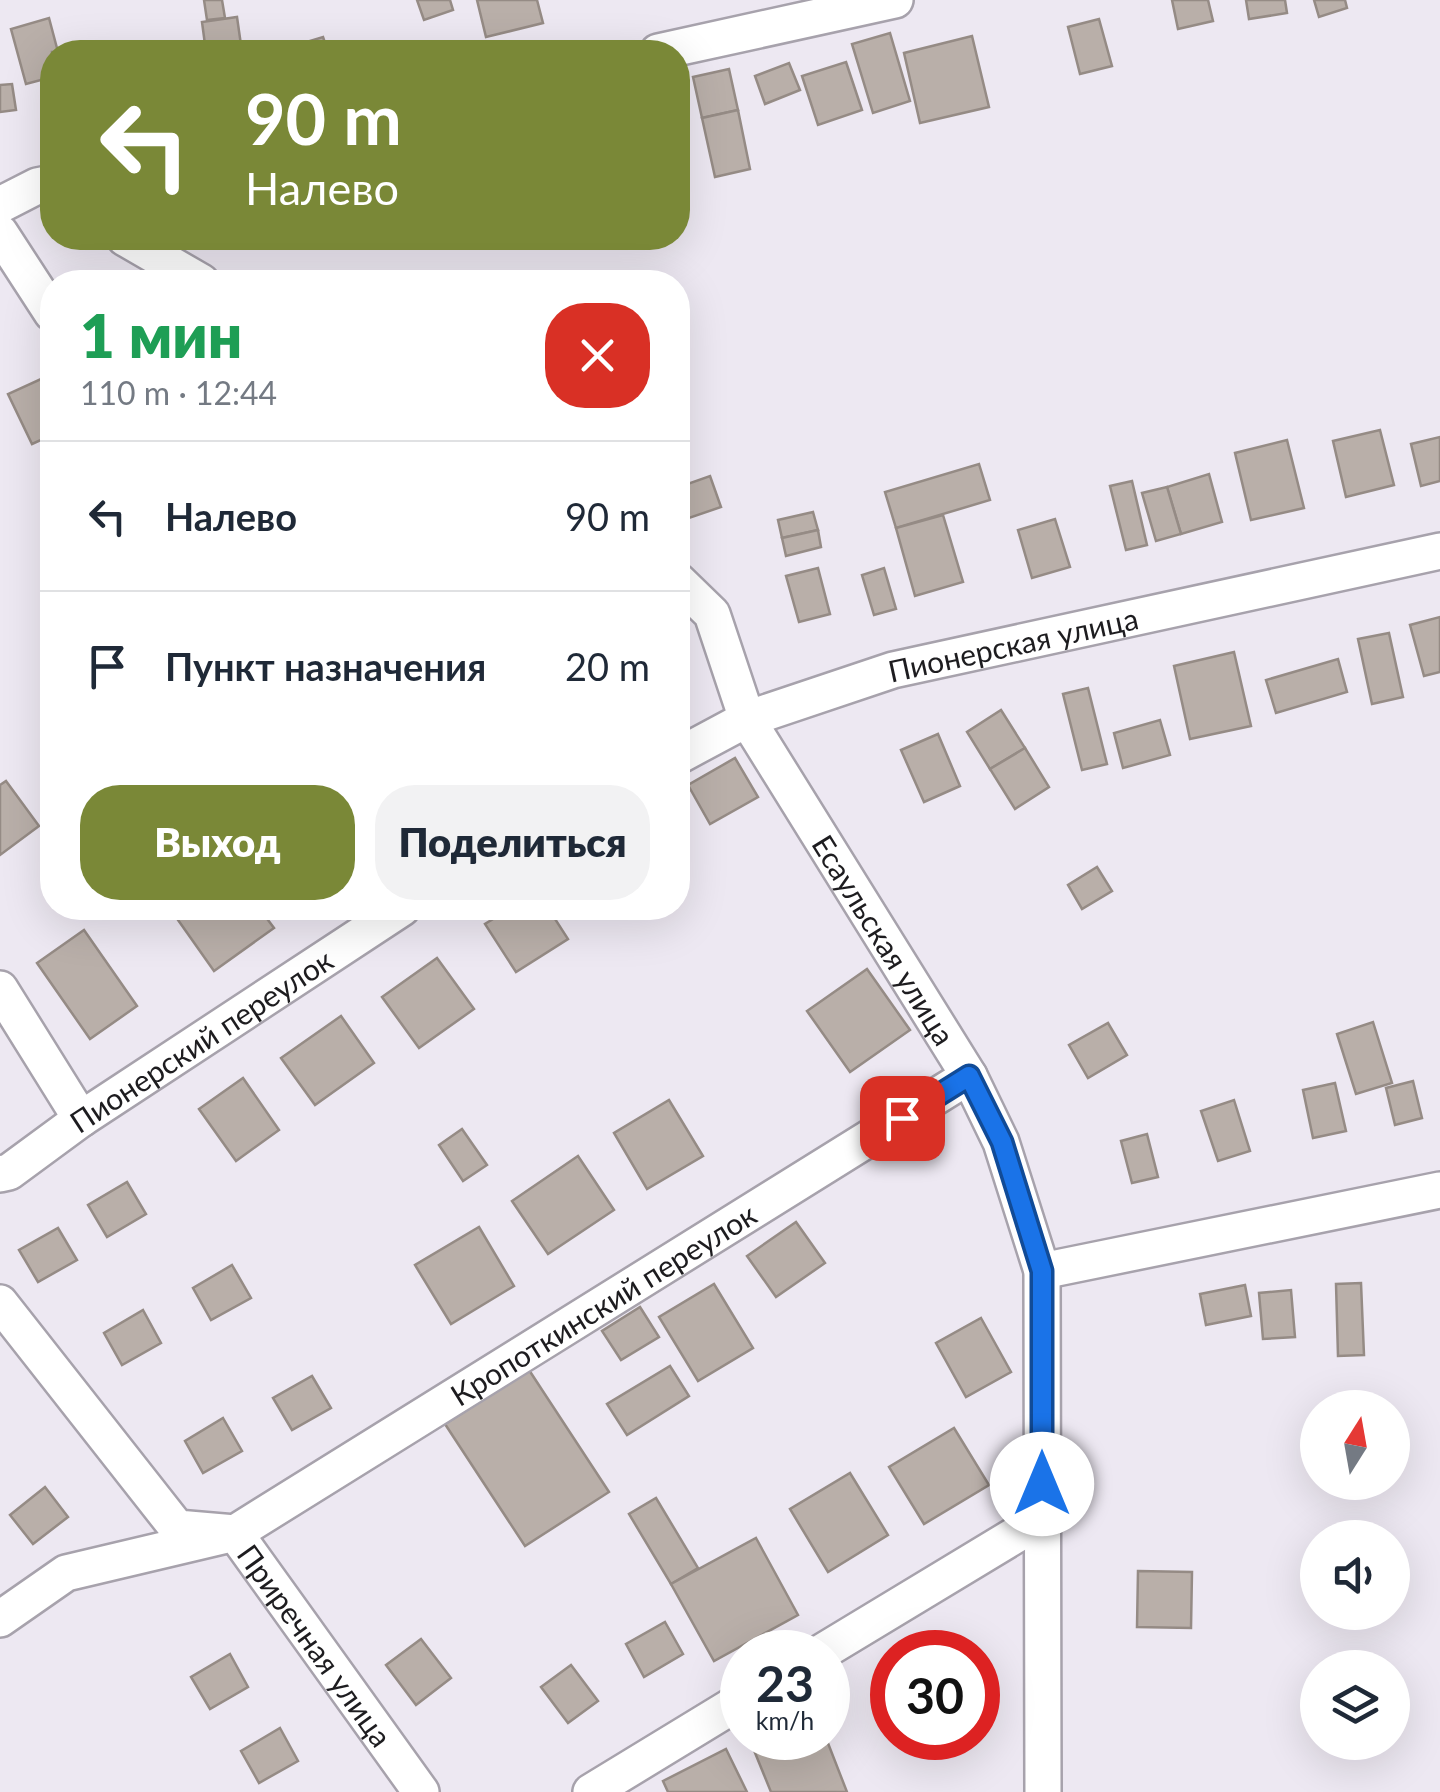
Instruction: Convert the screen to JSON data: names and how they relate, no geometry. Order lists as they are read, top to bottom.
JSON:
{
  "streets": {
    "street": [
      "Пионерская улица",
      "Есаульская улица",
      "Пионерский переулок",
      "Кропоткинский переулок",
      "Приречная улица"
    ]
  },
  "crossings": [
    ["Пионерская улица", "Есаульская улица"],
    ["Есаульская улица", "Кропоткинский переулок"],
    ["Кропоткинский переулок", "Приречная улица"]
  ],
  "north": "top",
  "page": {
    "turn": ["90 m", "Налево"],
    "heading": ["1 мин", "110 m · 12:44"],
    "list": [
      {
        "name": "Налево",
        "value": "90 m"
      },
      {
        "name": "Пункт назначения",
        "value": "20 m"
      }
    ],
    "buttons": ["Выход", "Поделиться"],
    "speed": "23 km/h",
    "limit": "30"
  }
}
